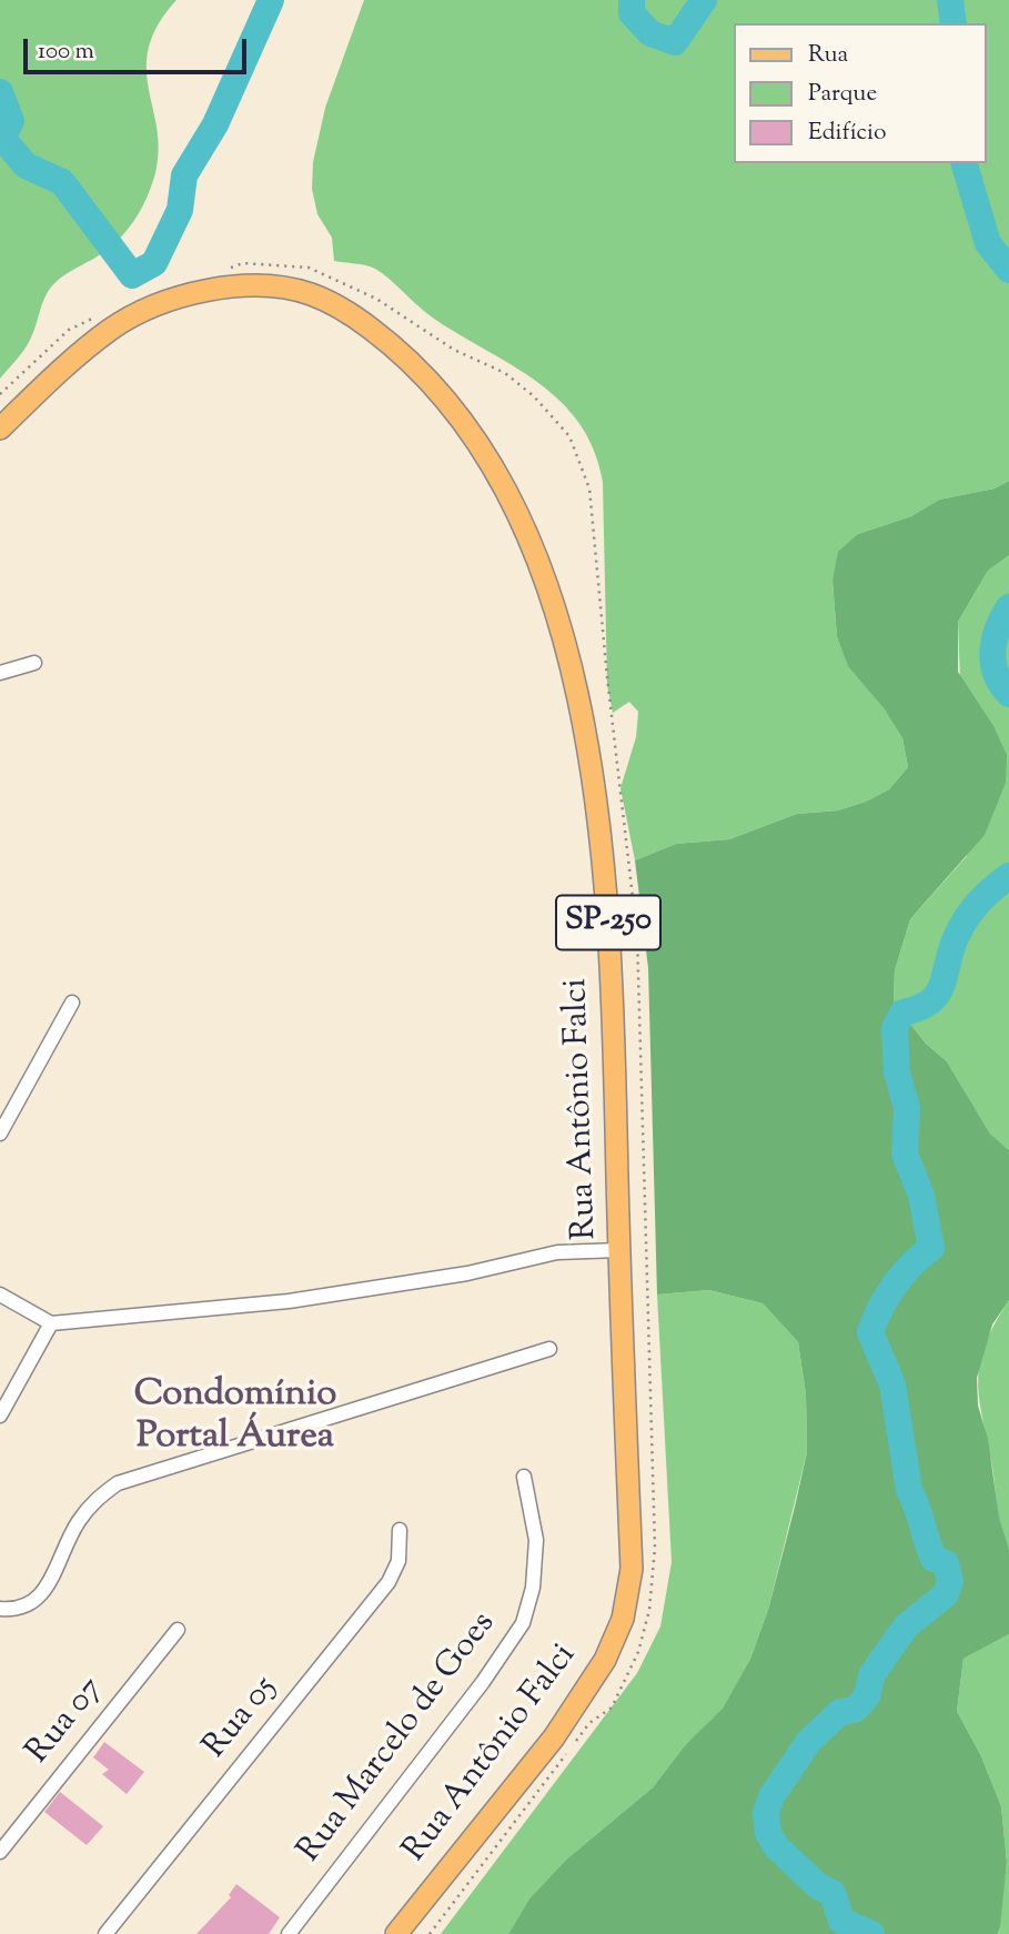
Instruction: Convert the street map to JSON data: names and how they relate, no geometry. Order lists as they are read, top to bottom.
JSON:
{
  "streets": {
    "main road": ["SP-250", "Rua Antônio Falci"],
    "street": ["Rua 05", "Rua 07", "Rua Marcelo de Goes"]
  },
  "districts": ["Condomínio Portal Áurea"],
  "legend": ["Rua", "Parque", "Edifício"],
  "scale_bar": "100 m"
}
